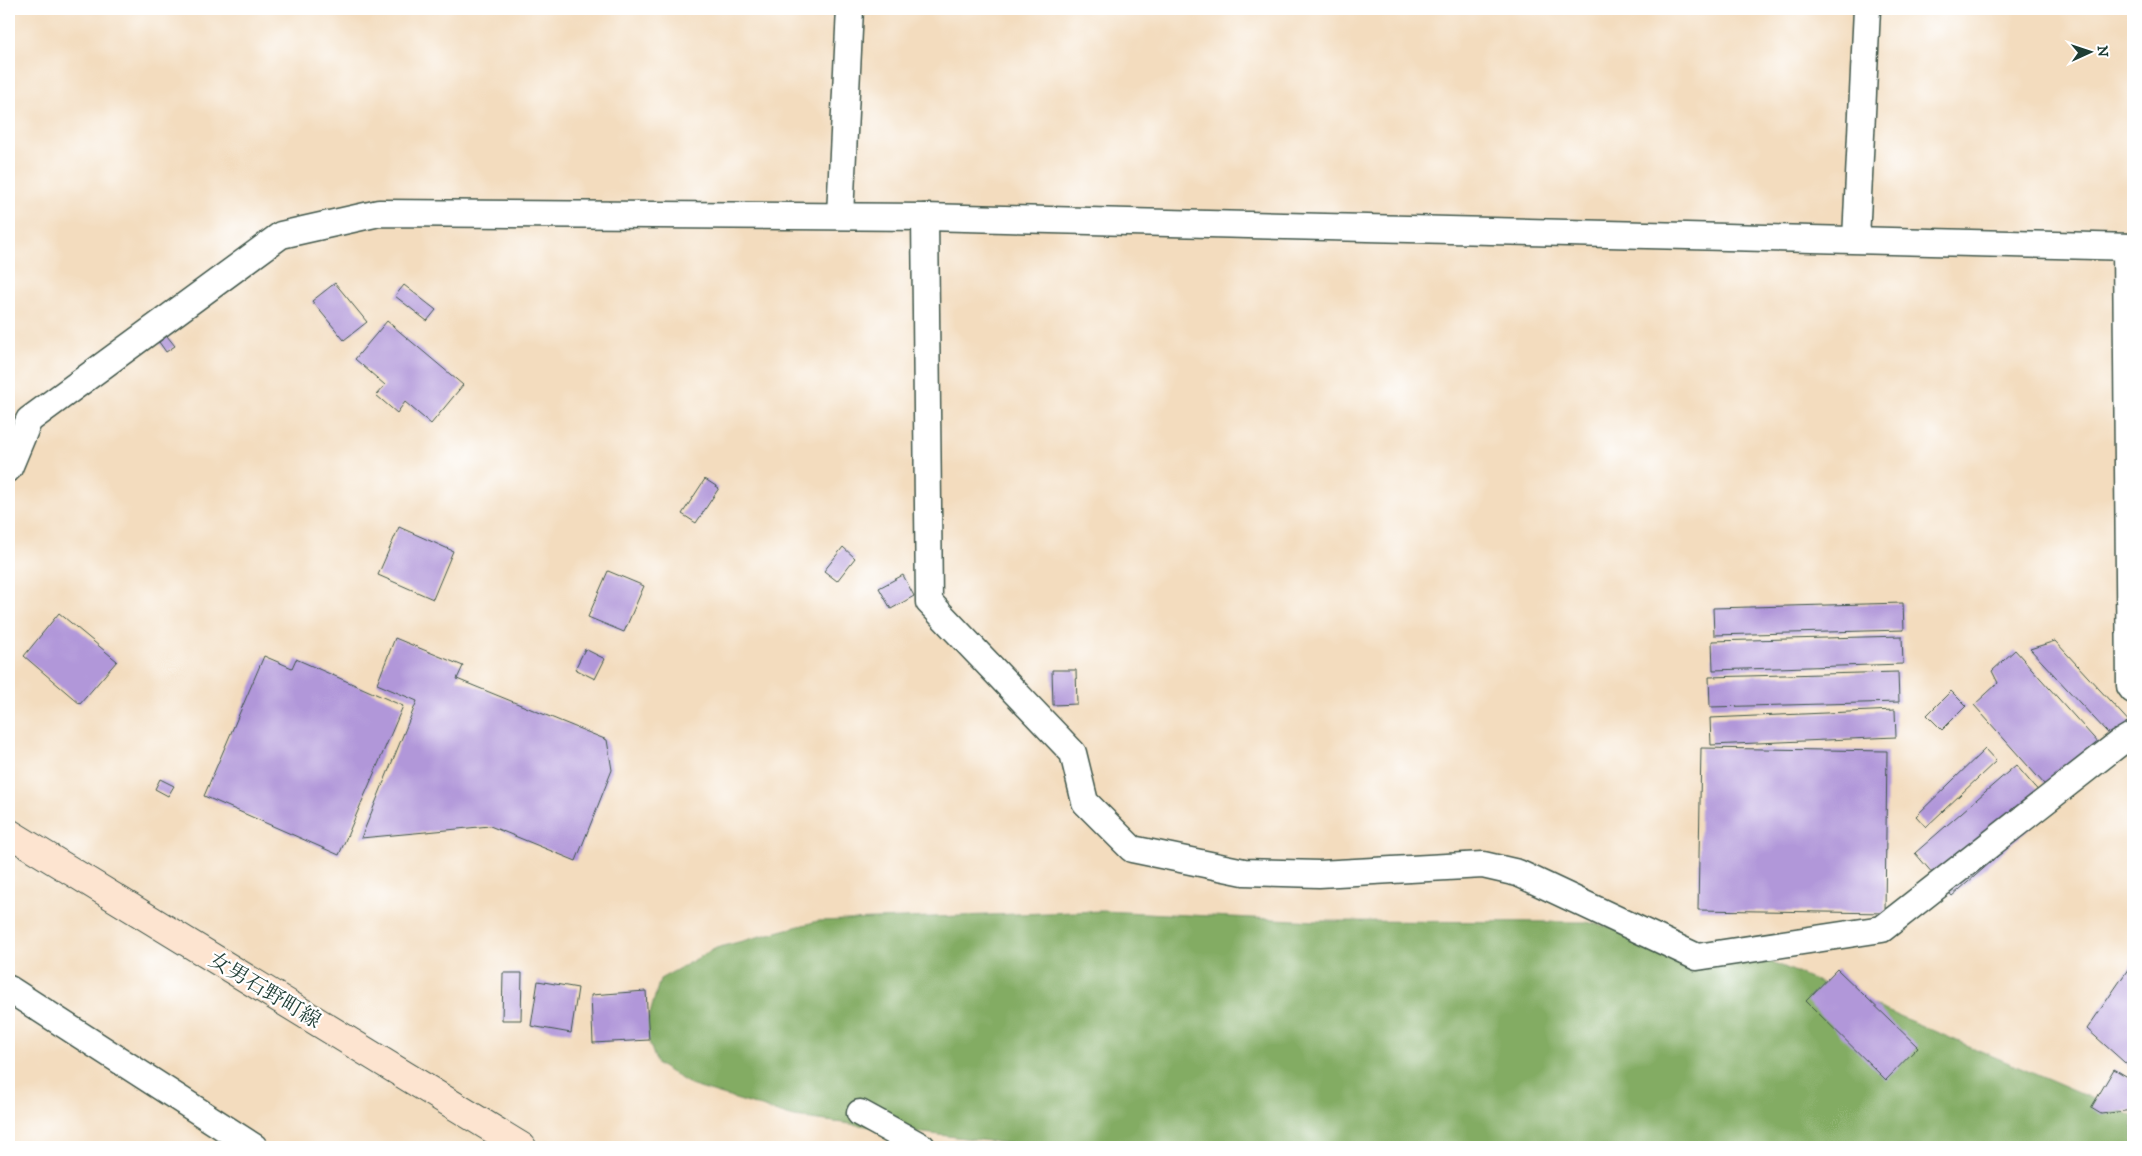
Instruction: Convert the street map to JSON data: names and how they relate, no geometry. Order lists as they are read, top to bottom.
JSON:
{
  "streets": {
    "main road": ["女男石野町線"]
  },
  "north": "right"
}
